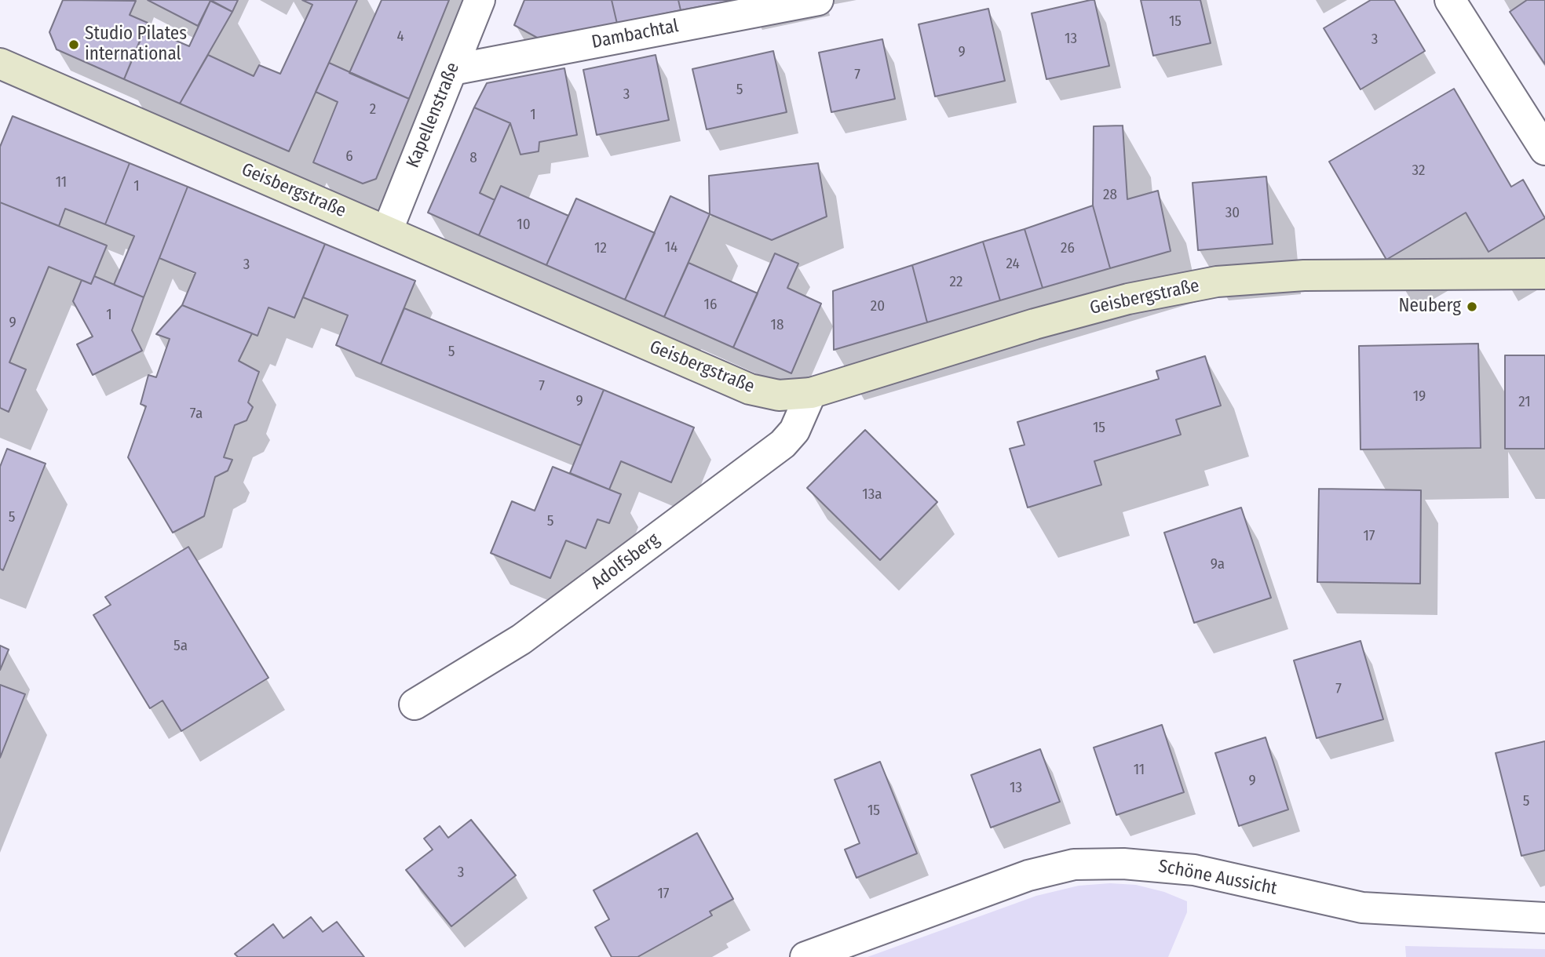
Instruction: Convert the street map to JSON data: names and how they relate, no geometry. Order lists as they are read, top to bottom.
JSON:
{
  "streets": {
    "street": [
      "Dambachtal",
      "Kapellenstraße",
      "Geisbergstraße",
      "Adolfsberg",
      "Schöne Aussicht"
    ]
  },
  "crossings": [
    ["Dambachtal", "Kapellenstraße"],
    ["Kapellenstraße", "Geisbergstraße"],
    ["Geisbergstraße", "Adolfsberg"]
  ],
  "places": ["Studio Pilates international", "Neuberg"],
  "house_numbers": [
    "15",
    "4",
    "13",
    "3",
    "9",
    "7",
    "5",
    "3",
    "2",
    "1",
    "6",
    "8",
    "32",
    "11",
    "1",
    "28",
    "30",
    "10",
    "14",
    "12",
    "26",
    "24",
    "3",
    "22",
    "16",
    "20",
    "1",
    "9",
    "18",
    "5",
    "7",
    "19",
    "9",
    "21",
    "7a",
    "15",
    "13a",
    "5",
    "5",
    "17",
    "9a",
    "5a",
    "7",
    "11",
    "9",
    "13",
    "5",
    "15",
    "3",
    "17"
  ]
}
